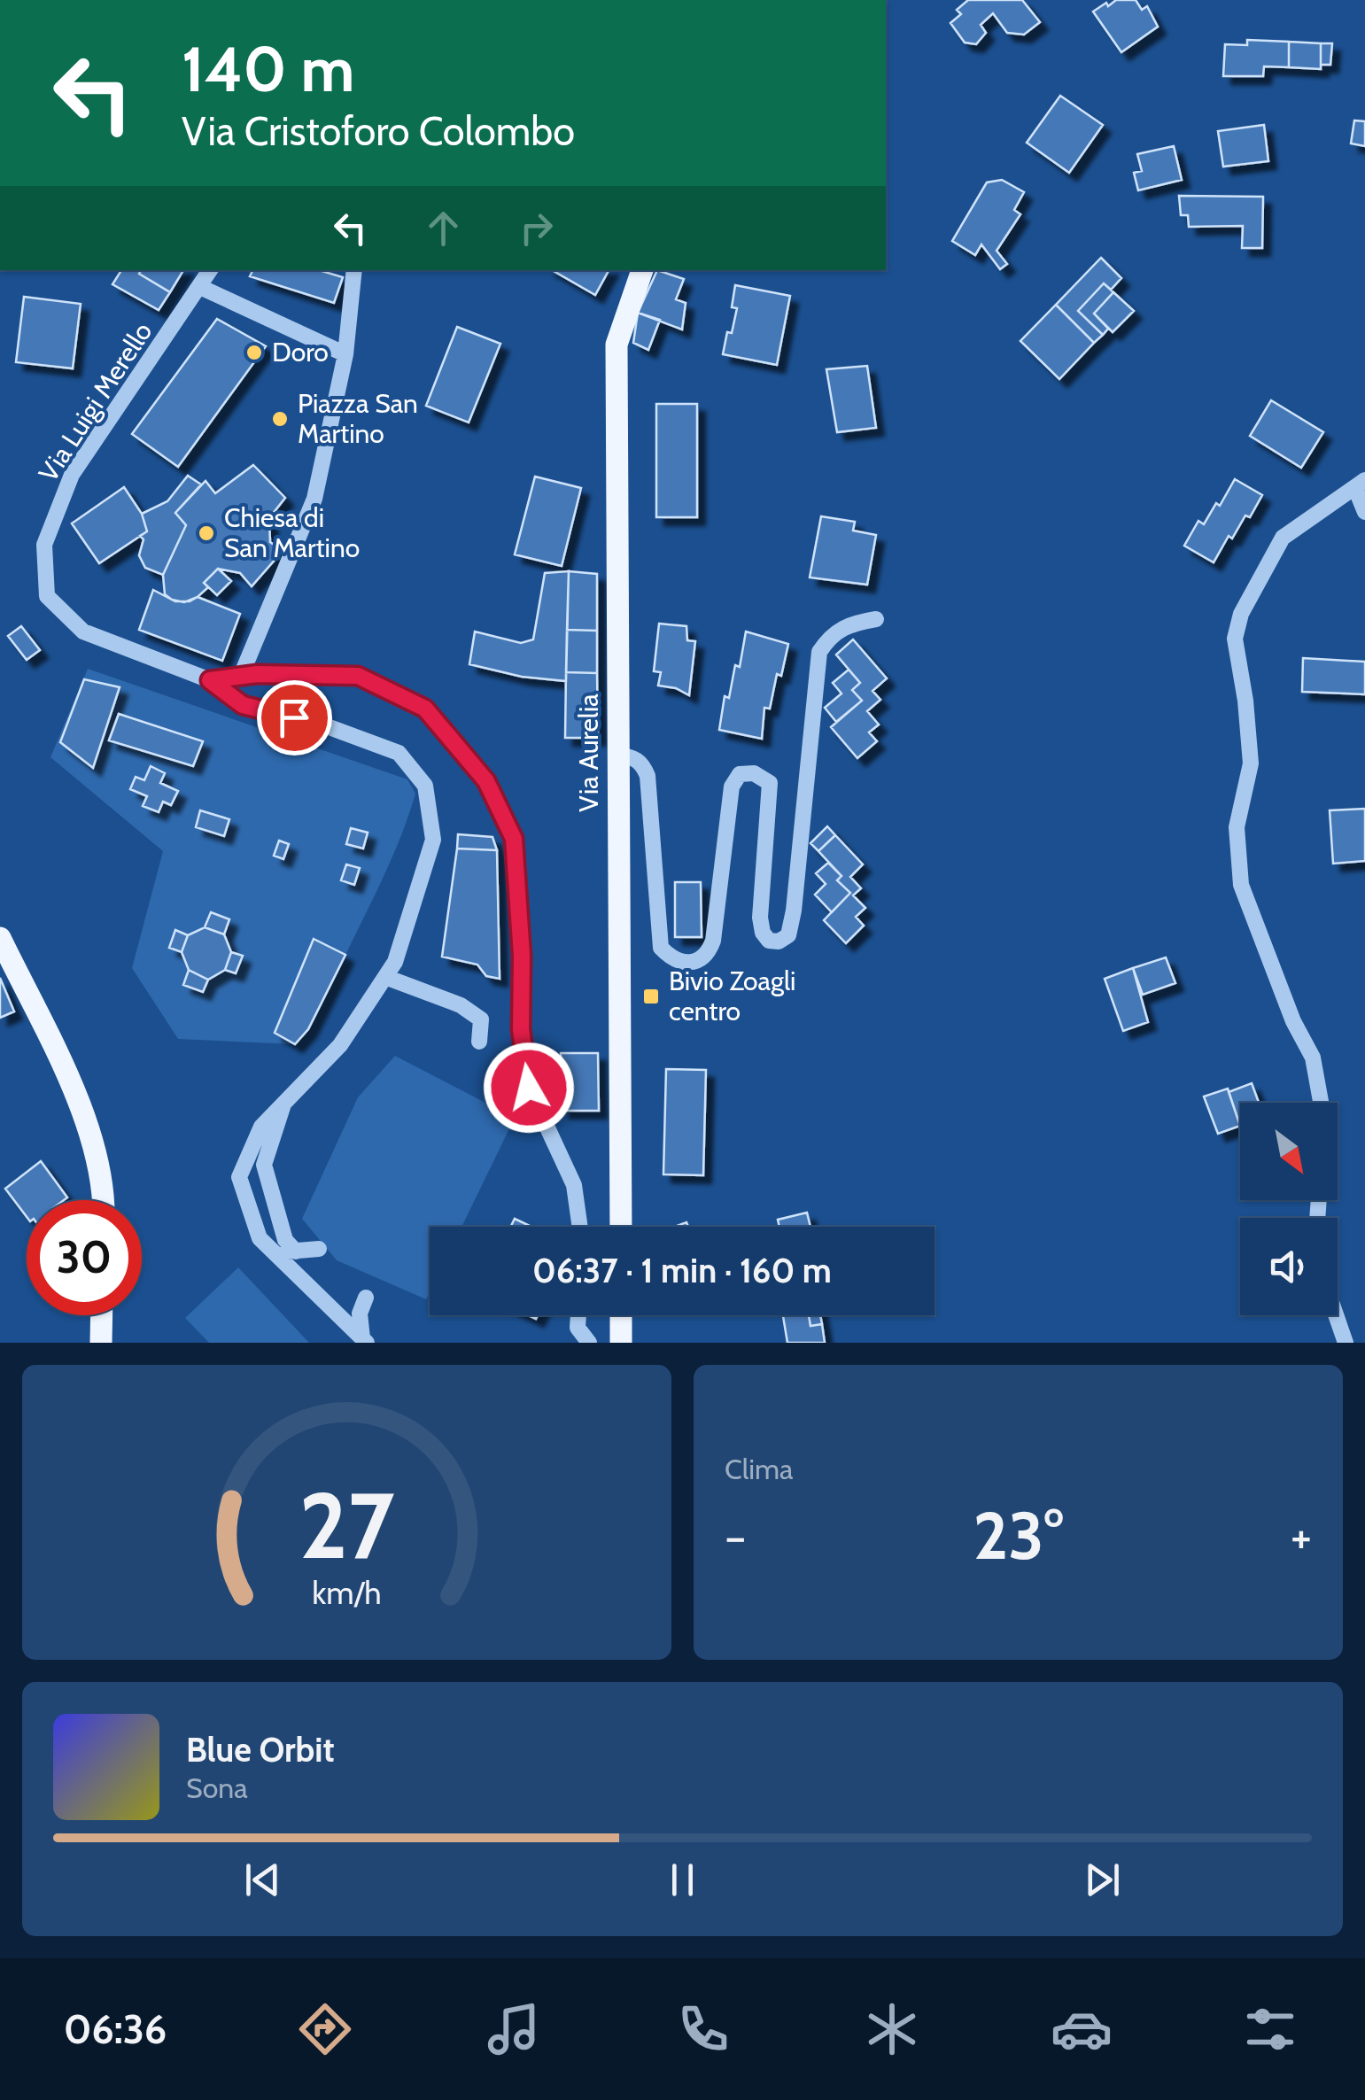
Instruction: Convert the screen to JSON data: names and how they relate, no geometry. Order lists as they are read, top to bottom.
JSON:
{
  "streets": {
    "main road": ["Via Aurelia"],
    "street": ["Via Luigi Merello"]
  },
  "places": {
    "other": ["Doro", "Piazza San Martino", "Chiesa di San Martino"],
    "transit": ["Bivio Zoagli centro"]
  },
  "north": "bottom right",
  "page": {
    "turn": ["140 m", "Via Cristoforo Colombo"],
    "limit": "30",
    "trip": "06:37 · 1 min · 160 m",
    "tile": "Clima",
    "heat": ["−", "23°", "+"],
    "song": ["Blue Orbit", "Sona"],
    "tabs": "06:36",
    "gauge": ["27", "km/h"]
  }
}
